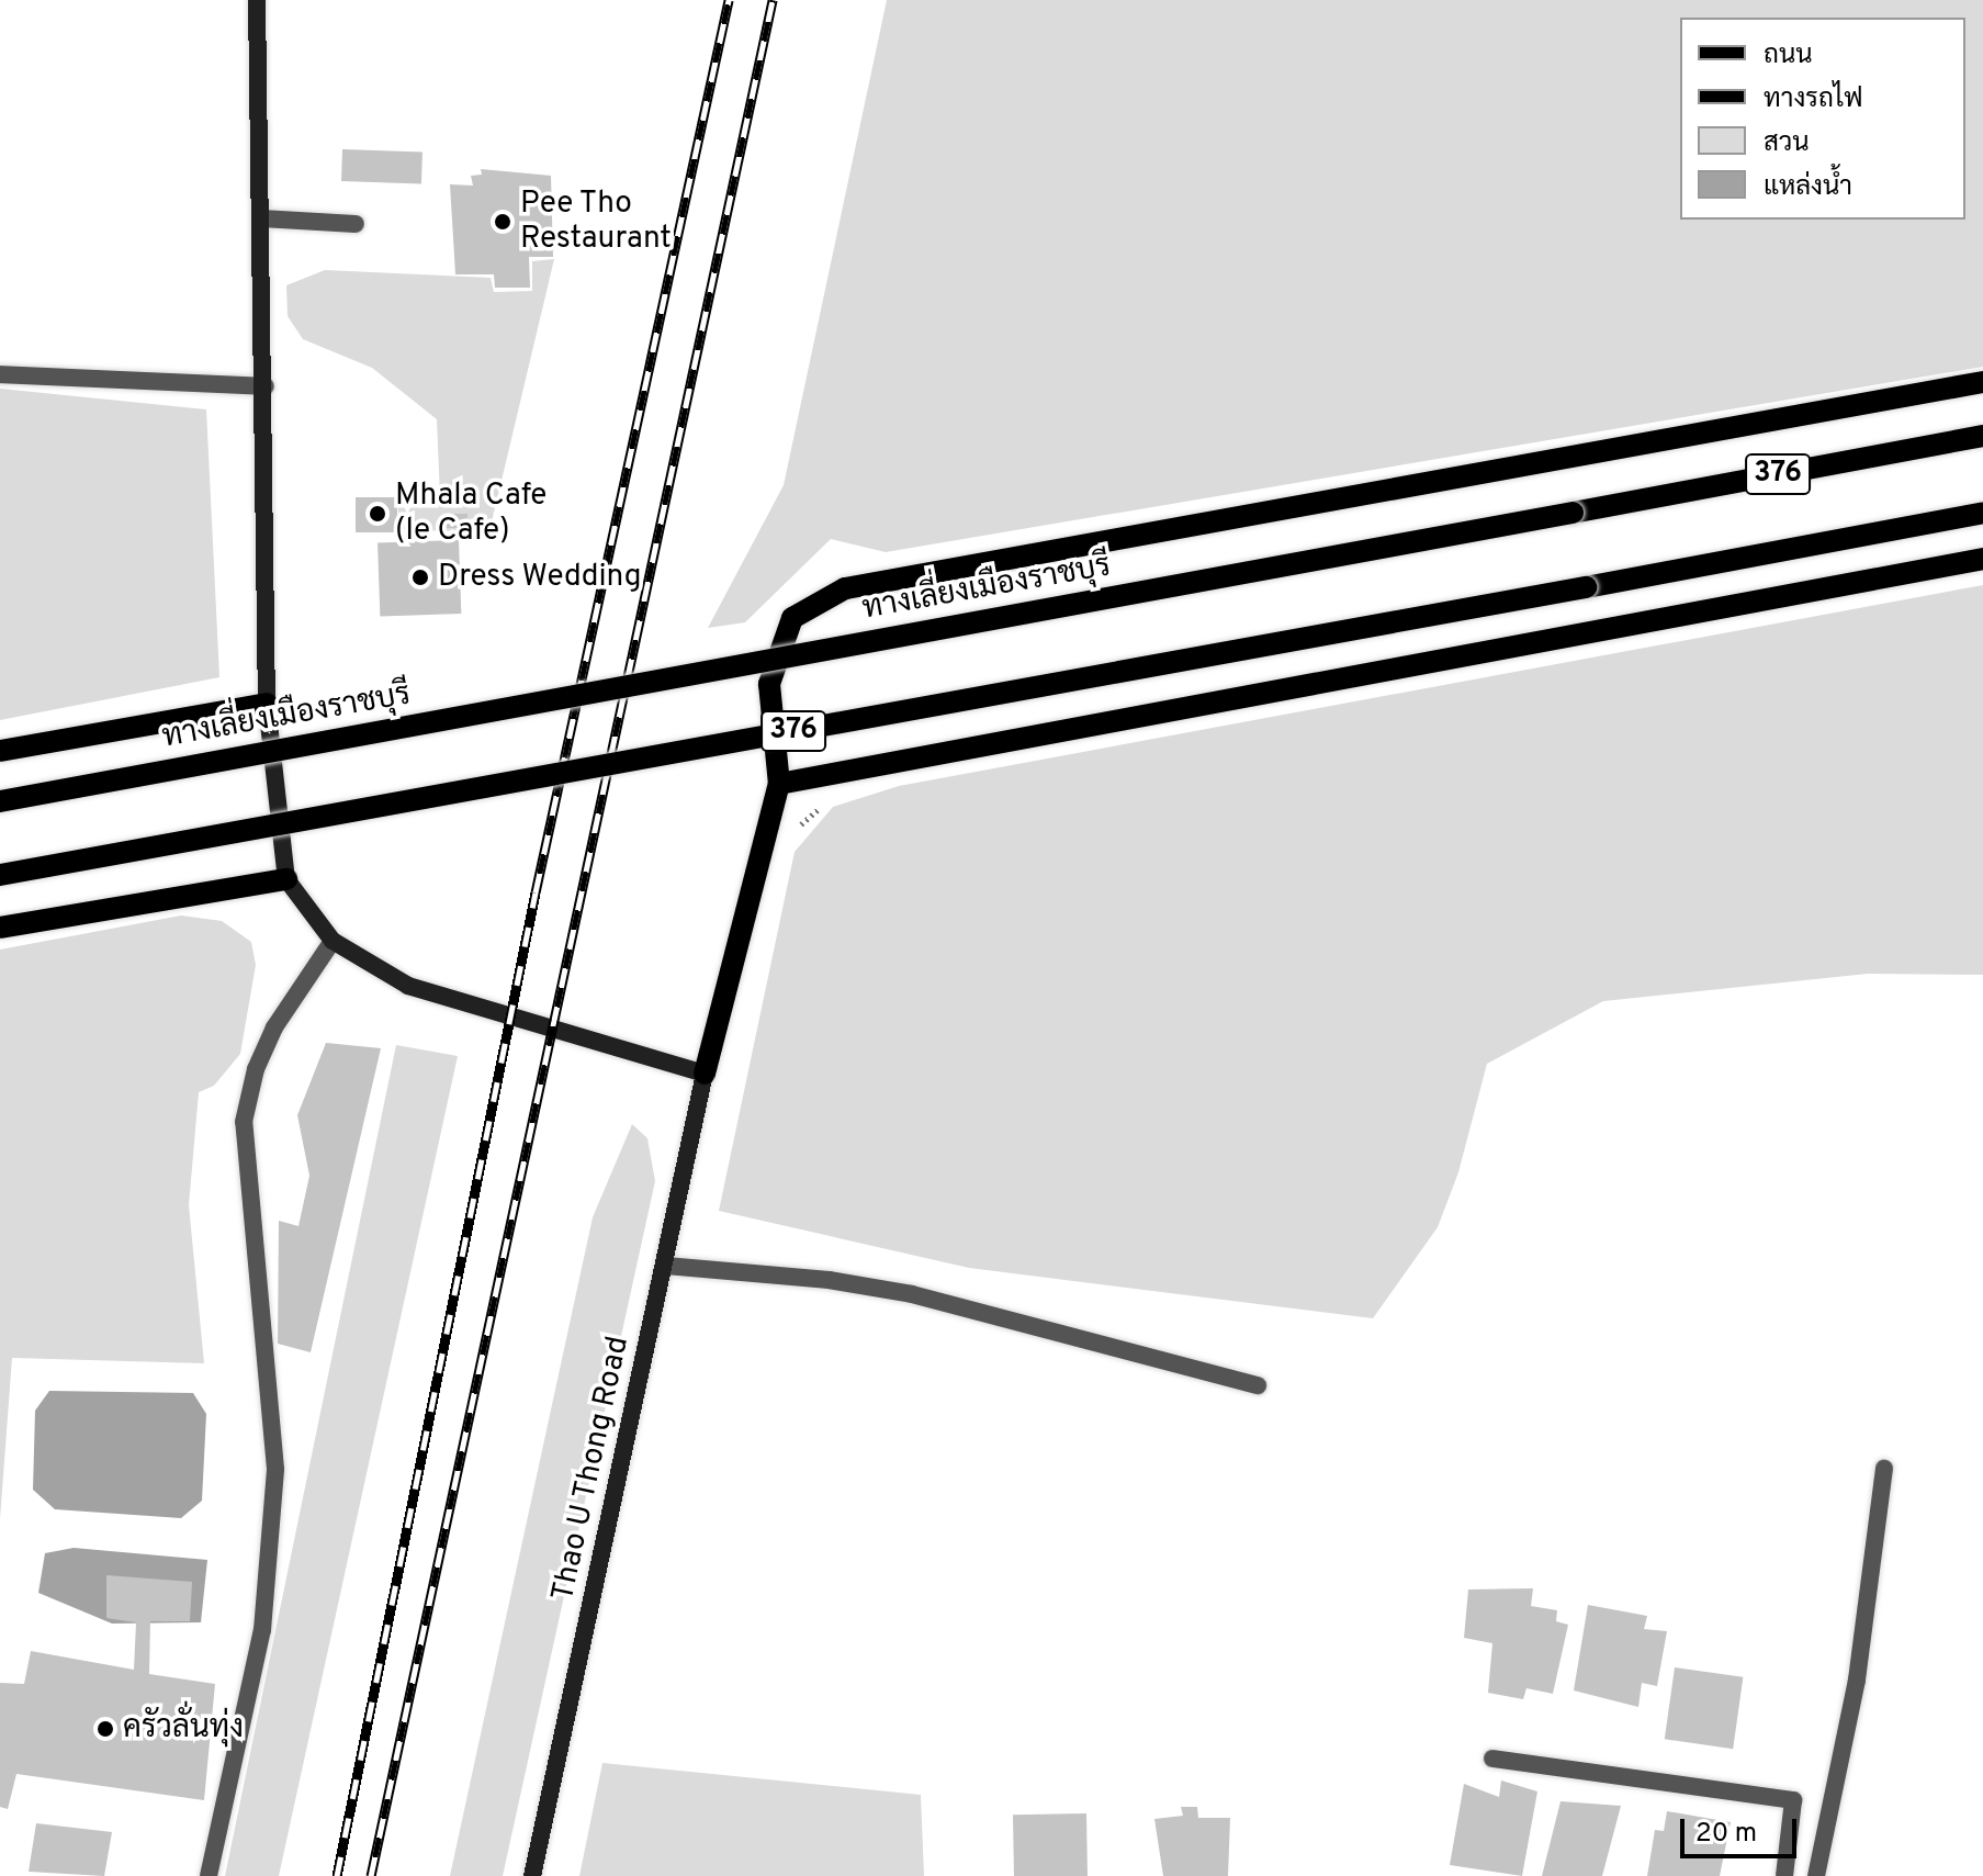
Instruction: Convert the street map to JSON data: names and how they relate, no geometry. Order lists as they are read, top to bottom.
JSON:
{
  "streets": {
    "main road": ["376", "ทางเลี่ยงเมืองราชบุรี"],
    "street": ["Thao U Thong Road"]
  },
  "places": [
    "Pee Tho Restaurant",
    "Mhala Cafe (le Cafe)",
    "Dress Wedding",
    "ครัวลั่นทุ่ง"
  ],
  "legend": [
    "ถนน",
    "ทางรถไฟ",
    "สวน",
    "แหล่งน้ำ"
  ],
  "scale_bar": "20 m"
}
